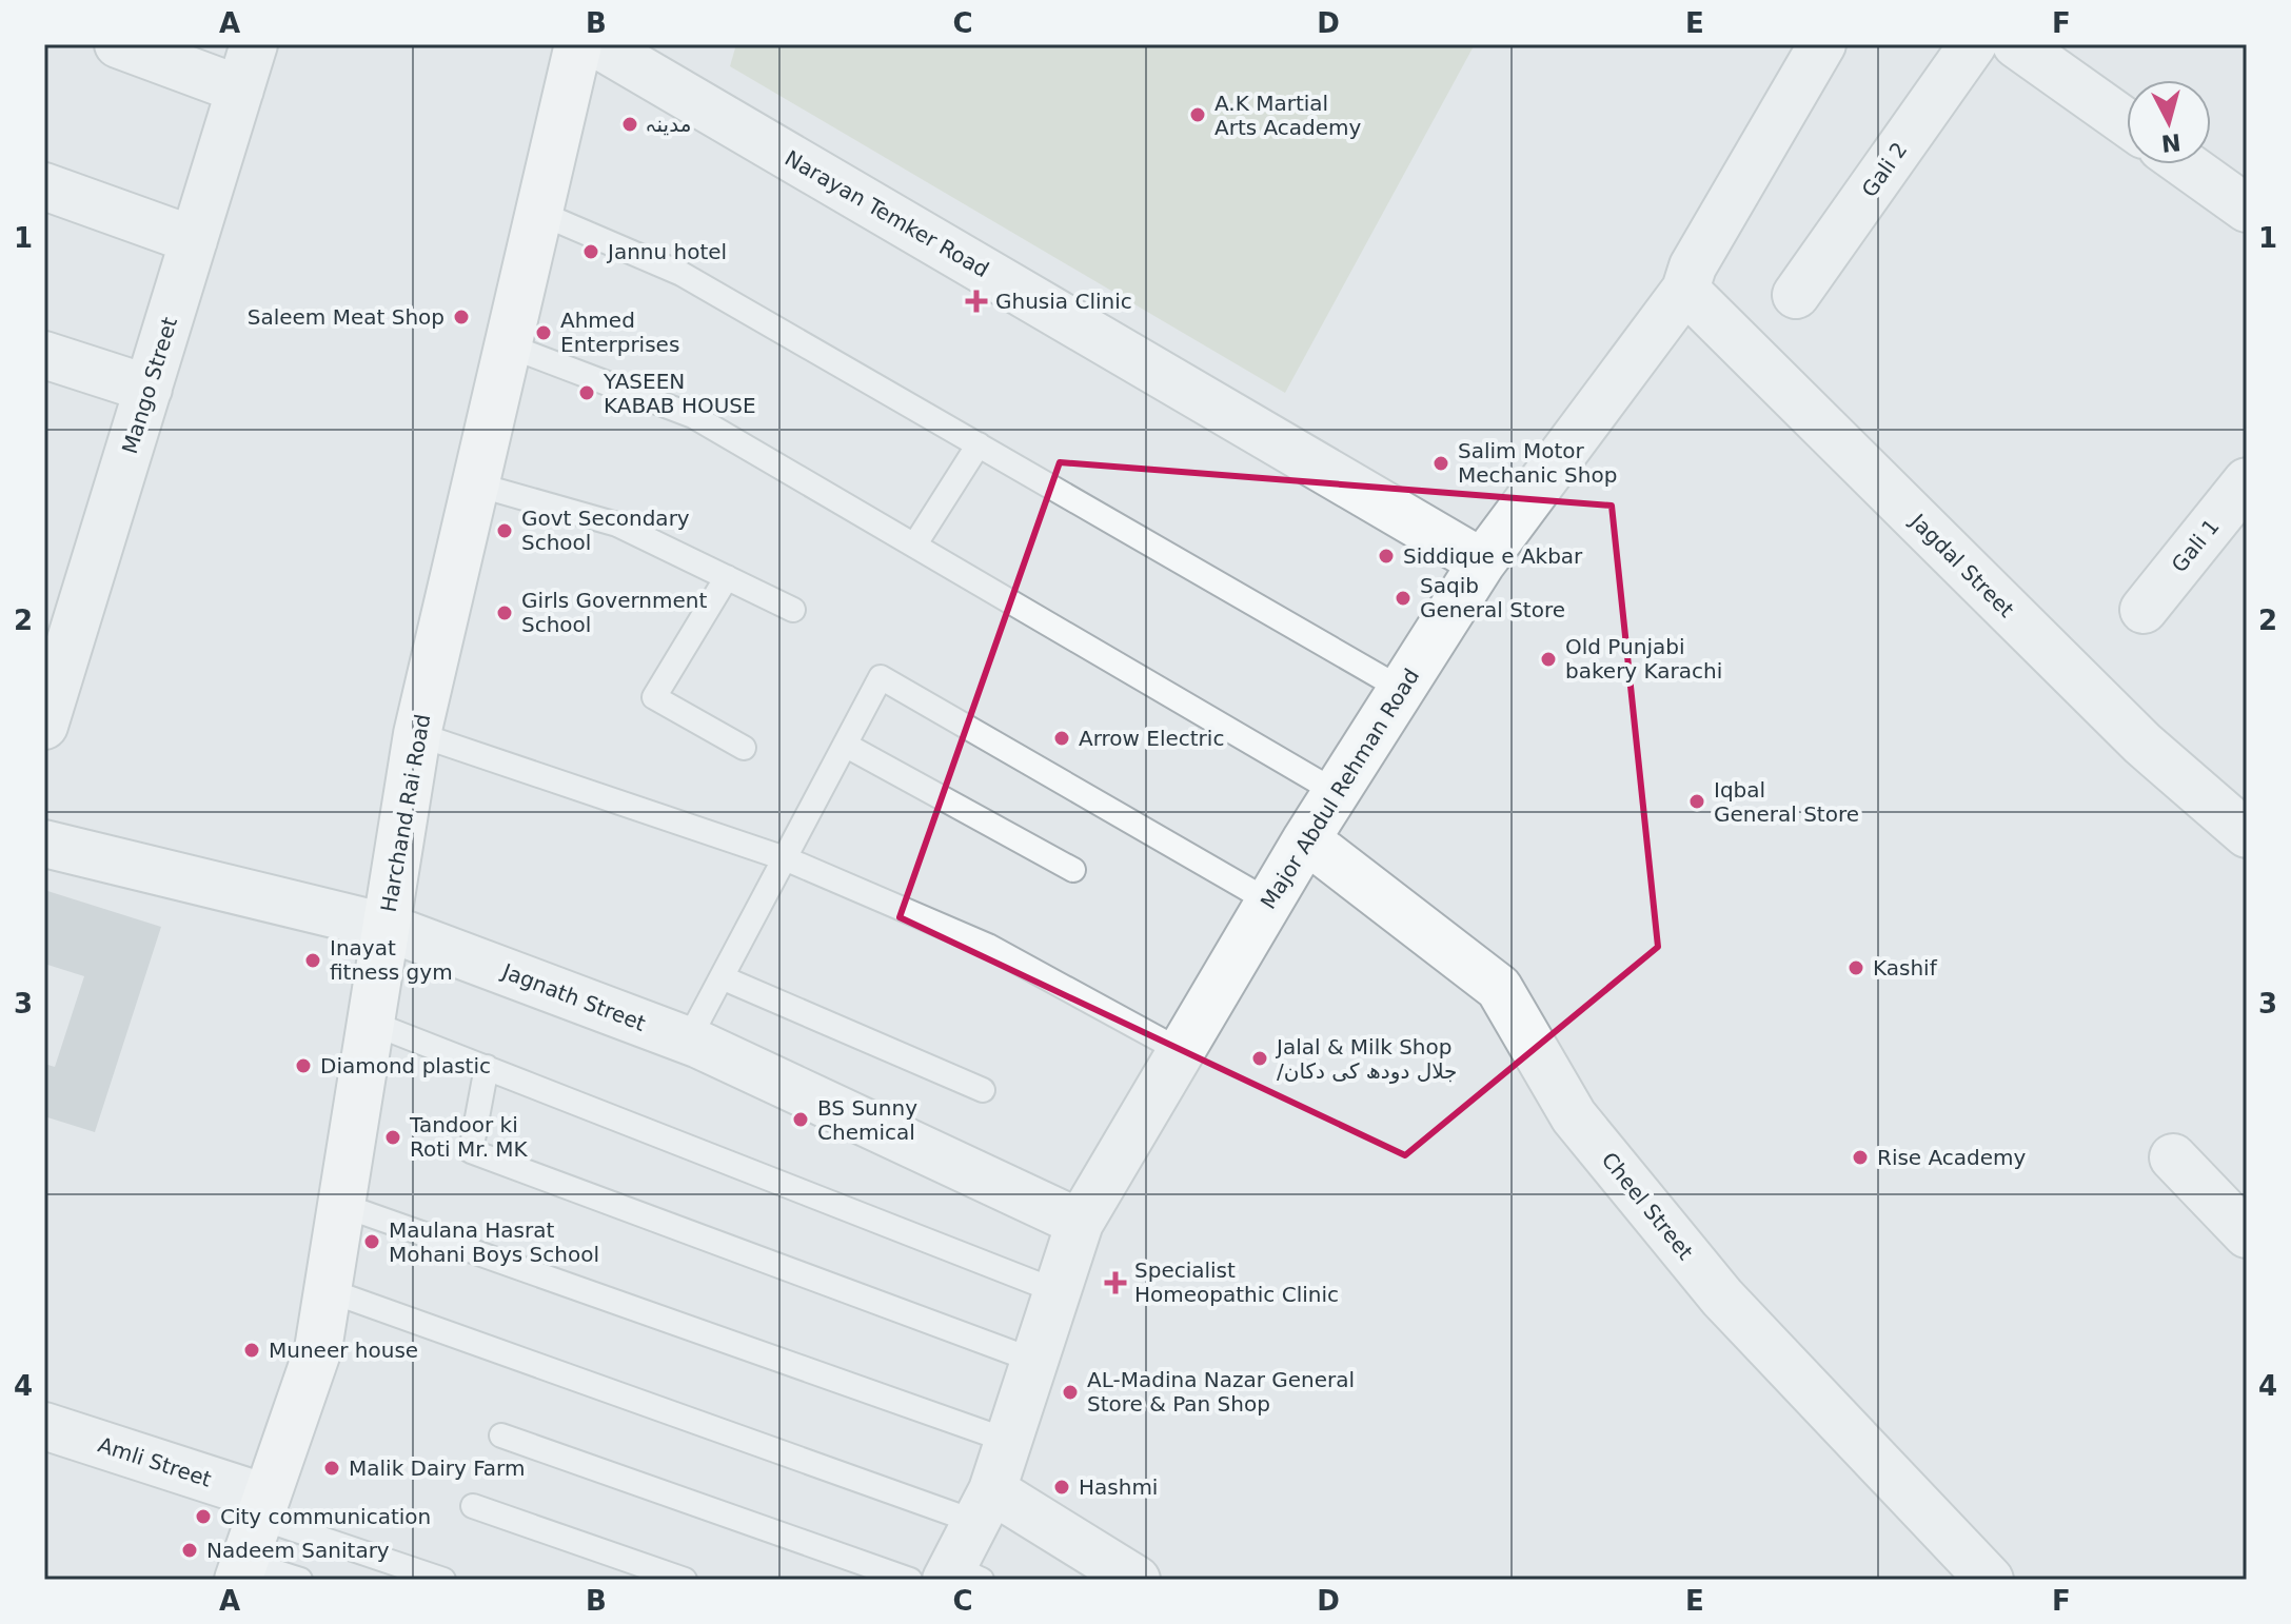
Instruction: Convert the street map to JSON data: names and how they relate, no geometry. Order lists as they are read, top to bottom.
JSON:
{
  "streets": {
    "main road": ["Harchand Rai Road"],
    "street": [
      "Gali 2",
      "Narayan Temker Road",
      "Mango Street",
      "Gali 1",
      "Jagdal Street",
      "Major Abdul Rehman Road",
      "Jagnath Street",
      "Cheel Street",
      "Amli Street"
    ]
  },
  "crossings": [
    ["Narayan Temker Road", "Major Abdul Rehman Road"],
    ["Jagdal Street", "Major Abdul Rehman Road"],
    ["Major Abdul Rehman Road", "Jagnath Street"],
    ["Major Abdul Rehman Road", "Cheel Street"],
    ["Harchand Rai Road", "Jagnath Street"],
    ["Harchand Rai Road", "Amli Street"]
  ],
  "places": {
    "other": [
      "A.K Martial Arts Academy",
      "مدینہ",
      "Jannu hotel",
      "Saleem Meat Shop",
      "Ahmed Enterprises",
      "YASEEN KABAB HOUSE",
      "Salim Motor Mechanic Shop",
      "Govt Secondary School",
      "Siddique e Akbar",
      "Saqib General Store",
      "Girls Government School",
      "Old Punjabi bakery Karachi",
      "Arrow Electric",
      "Iqbal General Store",
      "Inayat fitness gym",
      "Kashif",
      "Jalal & Milk Shop /جلال دودھ کی دکان",
      "Diamond plastic",
      "BS Sunny Chemical",
      "Tandoor ki Roti Mr. MK",
      "Rise Academy",
      "Maulana Hasrat Mohani Boys School",
      "Muneer house",
      "AL-Madina Nazar General Store & Pan Shop",
      "Malik Dairy Farm",
      "Hashmi",
      "City communication",
      "Nadeem Sanitary"
    ],
    "health": ["Ghusia Clinic", "Specialist Homeopathic Clinic"]
  },
  "north": "bottom",
  "grid": {
    "columns": [
      "A",
      "B",
      "C",
      "D",
      "E",
      "F"
    ],
    "rows": [
      "1",
      "2",
      "3",
      "4"
    ]
  }
}
